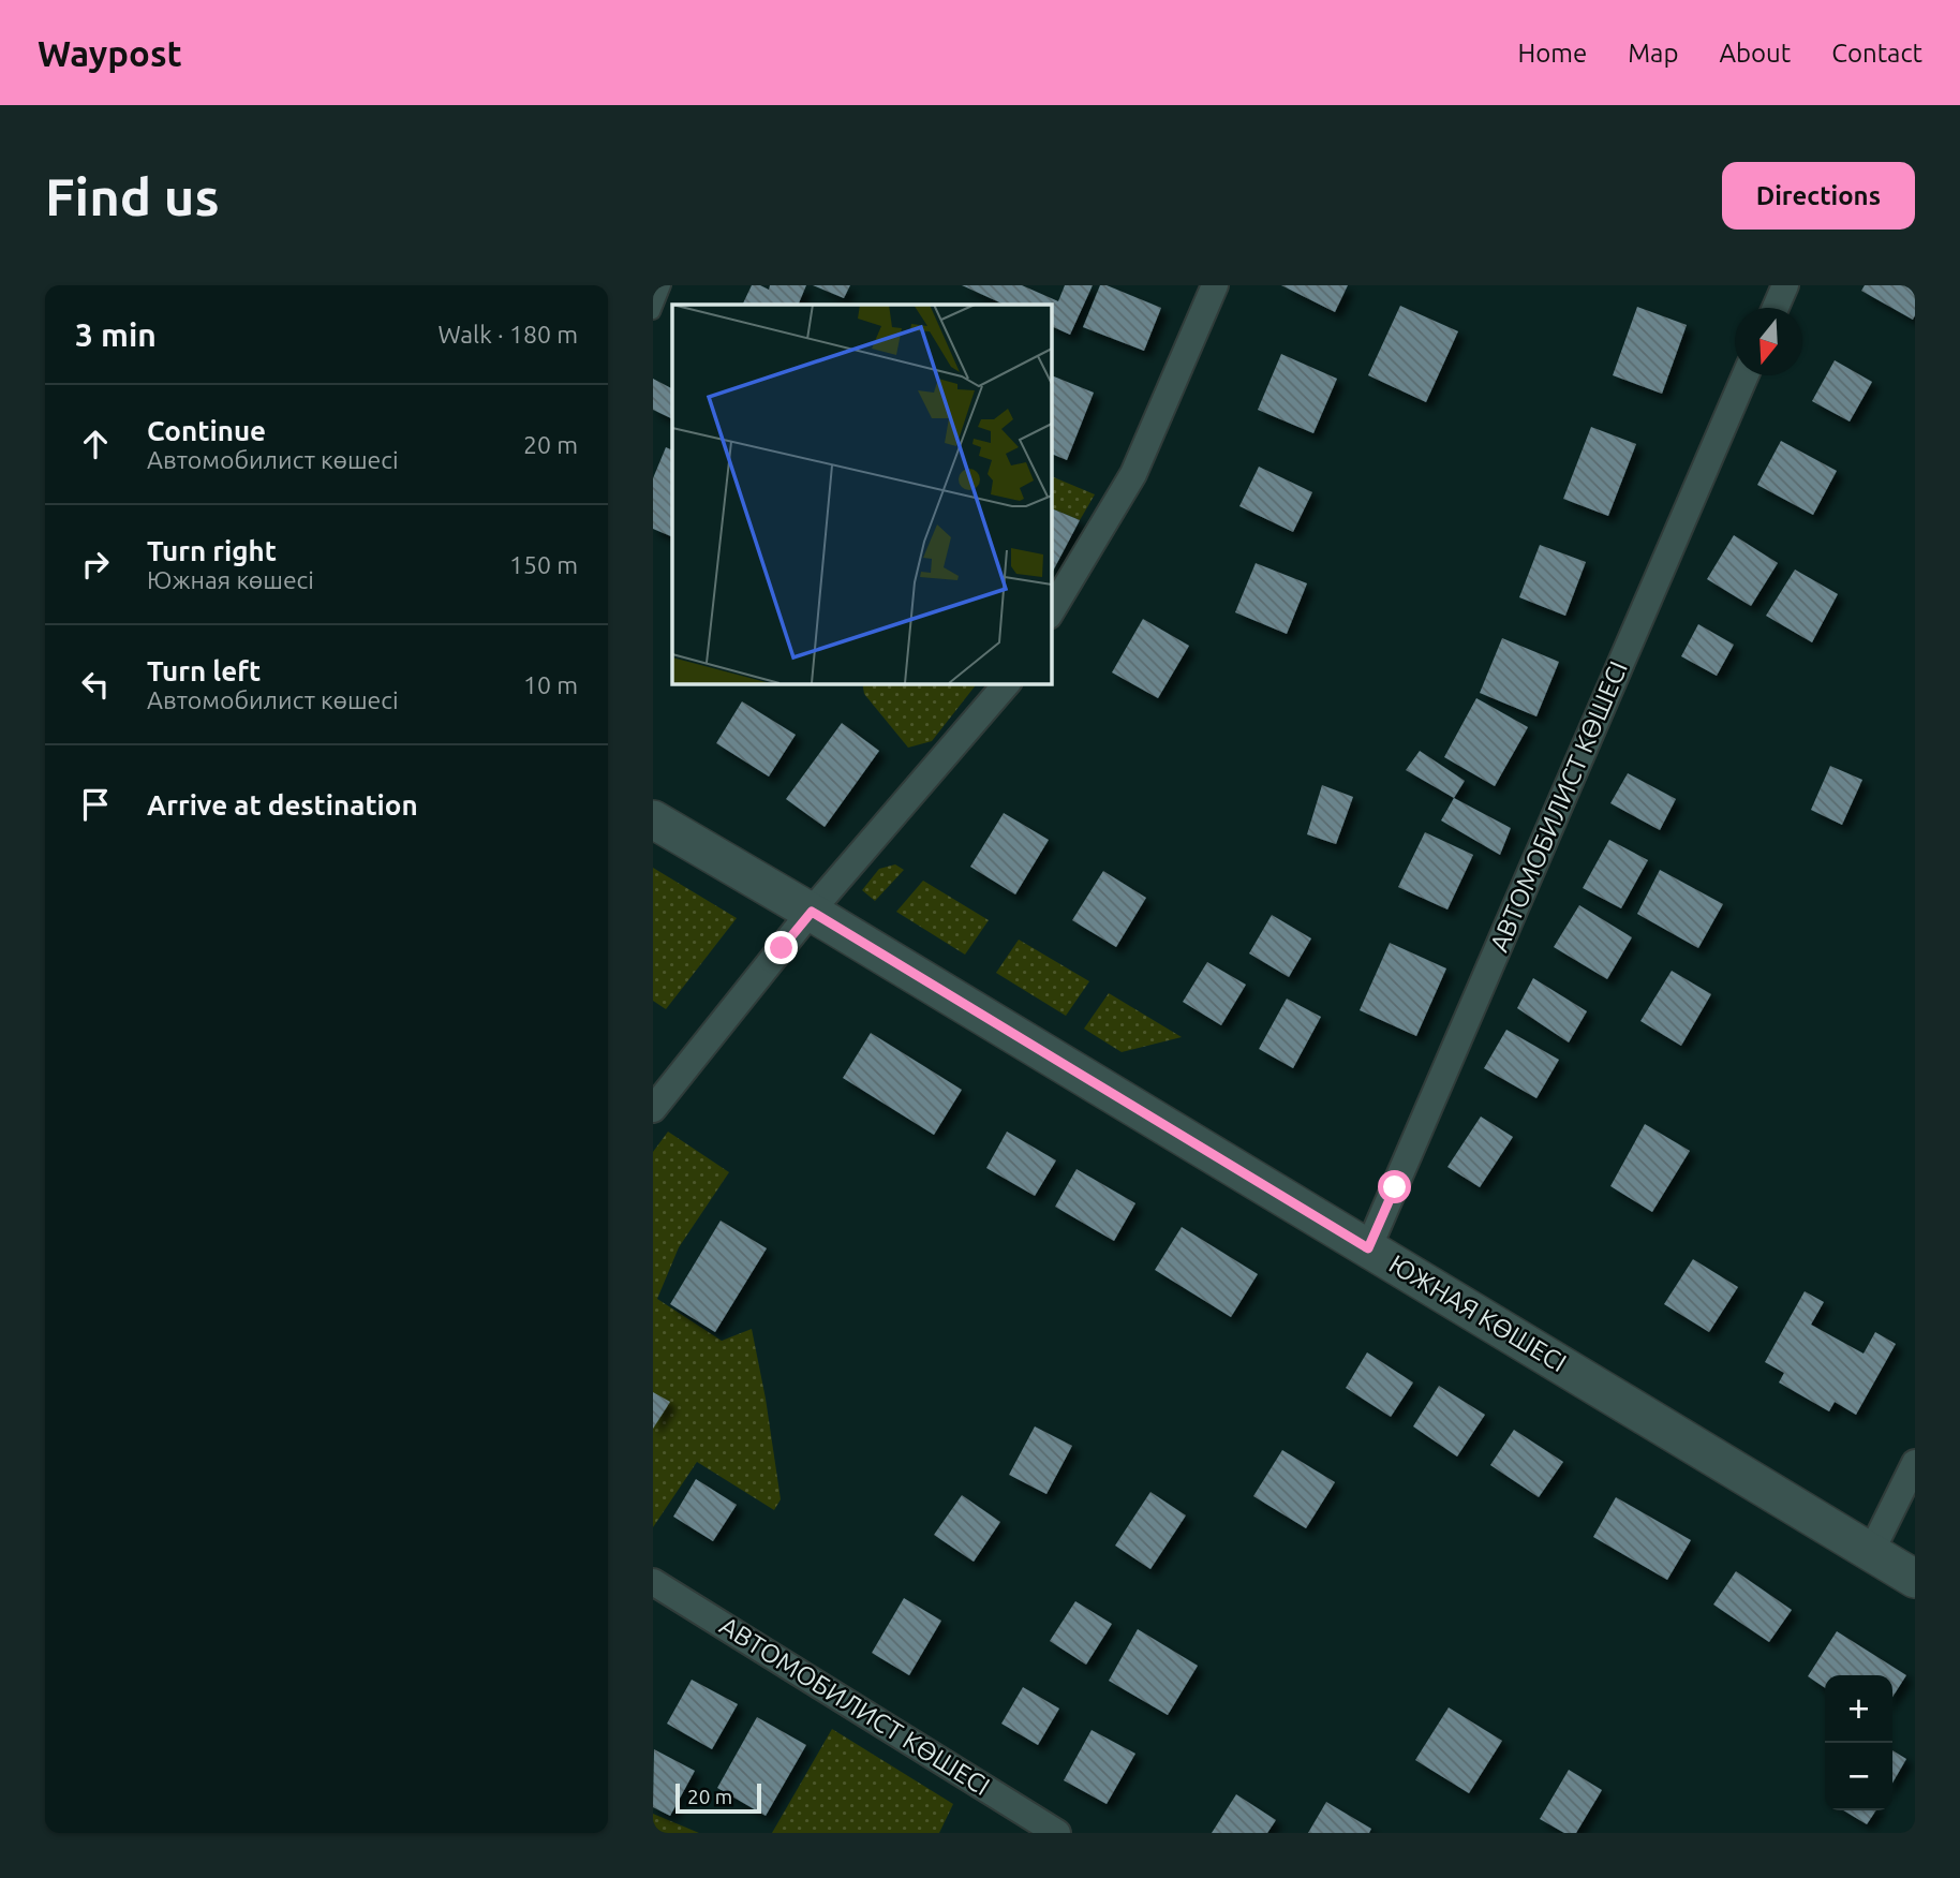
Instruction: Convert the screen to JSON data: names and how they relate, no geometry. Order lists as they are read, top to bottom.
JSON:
{
  "streets": {
    "street": ["АВТОМОБИЛИСТ КӨШЕСІ", "ЮЖНАЯ КӨШЕСІ"]
  },
  "crossings": [
    ["АВТОМОБИЛИСТ КӨШЕСІ", "ЮЖНАЯ КӨШЕСІ"]
  ],
  "scale_bar": "20 m",
  "north": "bottom",
  "page": {
    "header": "Waypost",
    "nav": [
      "Home",
      "Map",
      "About",
      "Contact"
    ],
    "buttons": "Directions",
    "title": "Find us",
    "heading": ["3 min", "Walk · 180 m"],
    "list": [
      ["Continue", "Автомобилист көшесі", "20 m"],
      ["Turn right", "Южная көшесі", "150 m"],
      ["Turn left", "Автомобилист көшесі", "10 m"],
      "Arrive at destination"
    ],
    "map_buttons": ["+", "−"],
    "scale": "20 m"
  }
}
